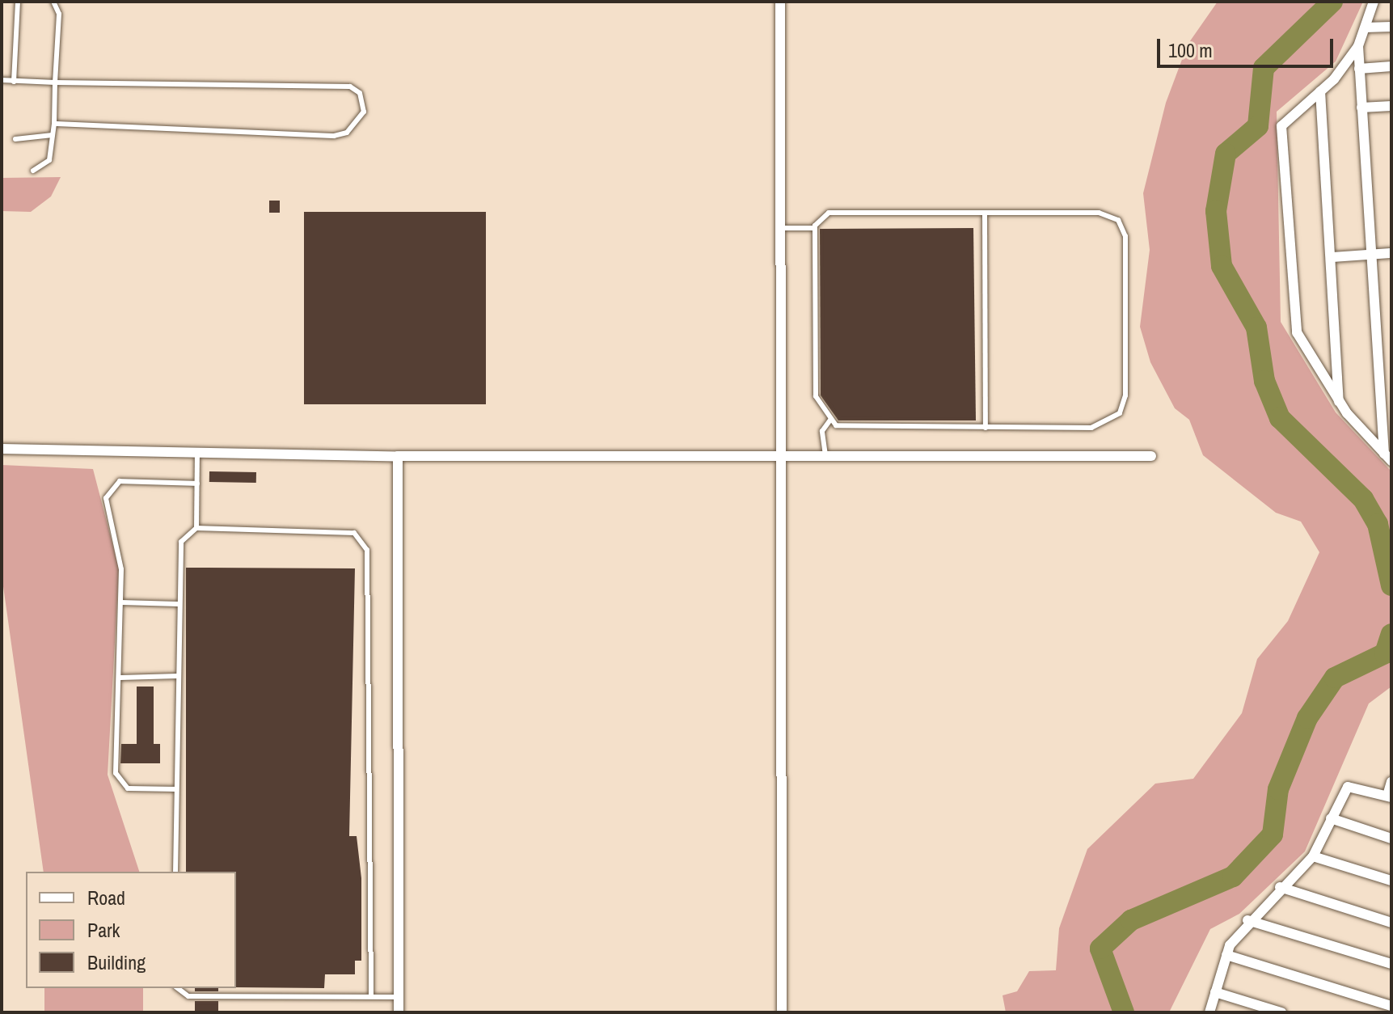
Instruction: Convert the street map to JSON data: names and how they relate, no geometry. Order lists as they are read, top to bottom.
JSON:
{
  "legend": ["Road", "Park", "Building"],
  "scale_bar": "100 m"
}
